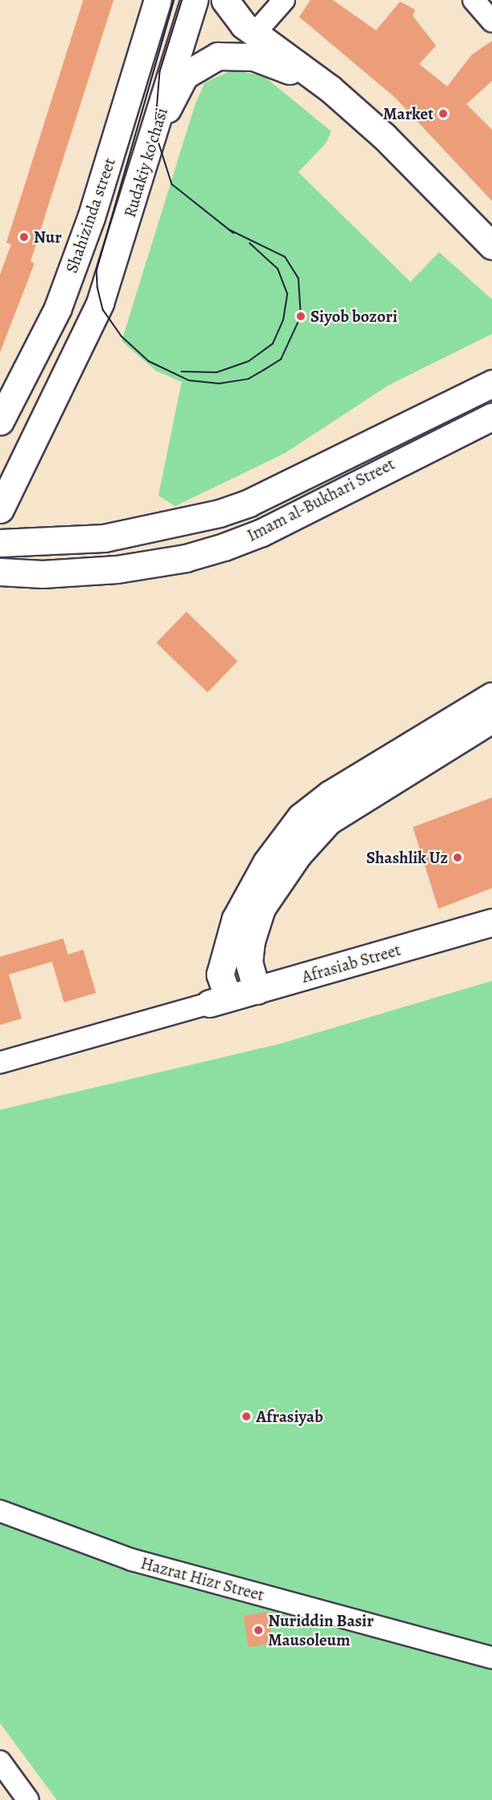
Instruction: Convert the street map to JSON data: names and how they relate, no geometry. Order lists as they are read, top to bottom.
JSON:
{
  "streets": {
    "main road": [
      "Rudakiy ko'chasi",
      "Shahizinda street",
      "Imam al-Bukhari Street",
      "Afrasiab Street"
    ],
    "street": ["Hazrat Hizr Street"]
  },
  "places": [
    "Market",
    "Nur",
    "Siyob bozori",
    "Shashlik Uz",
    "Afrasiyab",
    "Nuriddin Basir Mausoleum"
  ]
}
